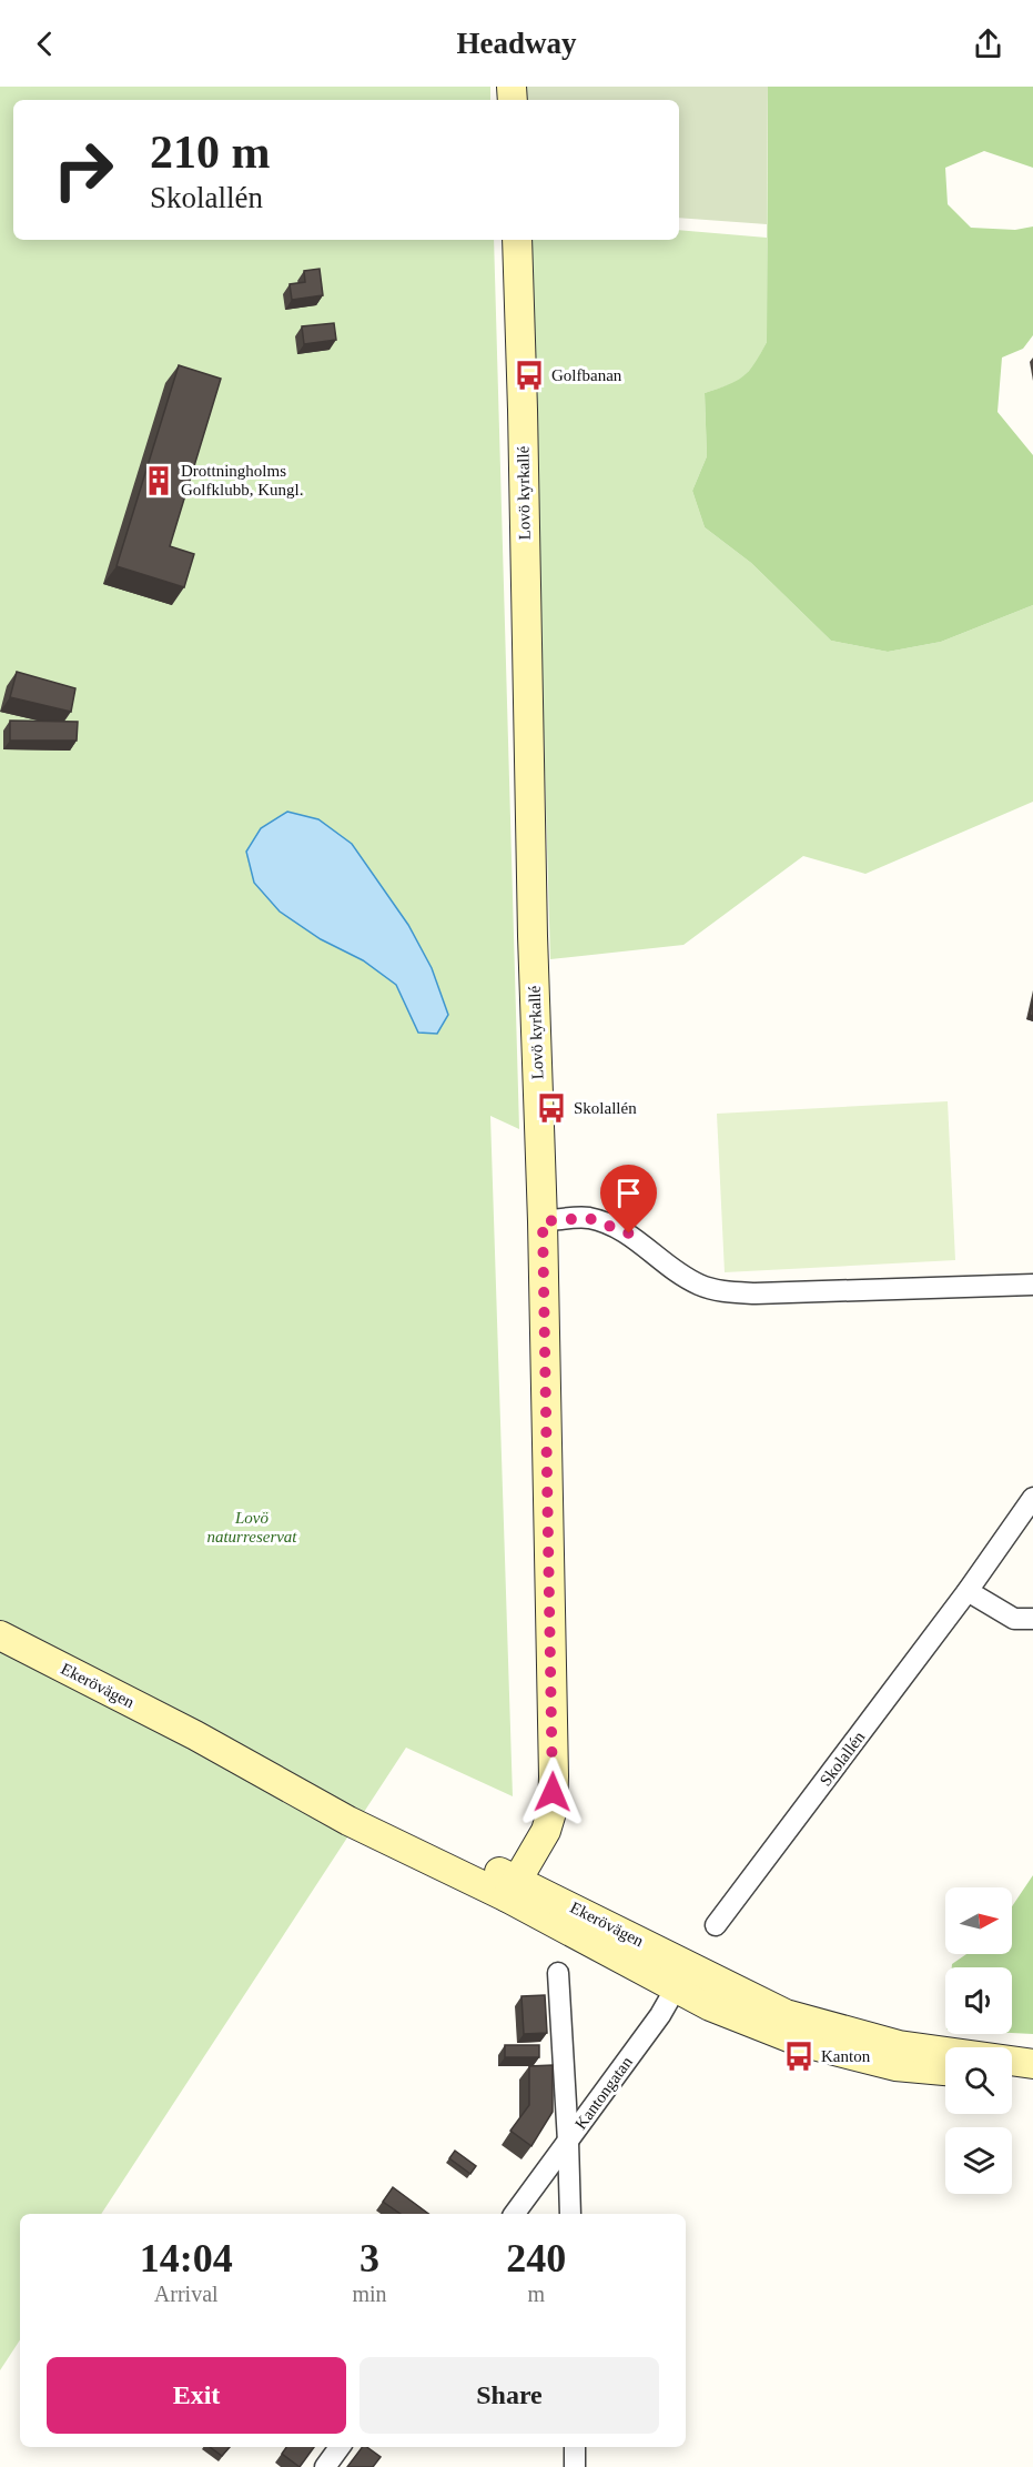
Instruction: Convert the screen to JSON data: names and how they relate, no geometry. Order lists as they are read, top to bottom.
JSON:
{
  "streets": {
    "street": [
      "Lovö kyrkallé",
      "Ekerövägen",
      "Skolallén",
      "Kantongatan"
    ]
  },
  "crossings": [
    ["Lovö kyrkallé", "Ekerövägen"],
    ["Ekerövägen", "Kantongatan"]
  ],
  "parks": ["Lovö naturreservat"],
  "places": {
    "bus stop": ["Golfbanan", "Skolallén", "Kanton"],
    "building": ["Drottningholms Golfklubb, Kungl."]
  },
  "north": "right",
  "page": {
    "header": "Headway",
    "turn": ["210 m", "Skolallén"],
    "eta": [
      "14:04",
      "Arrival",
      "3",
      "min",
      "240",
      "m"
    ],
    "buttons": ["Exit", "Share"]
  }
}
